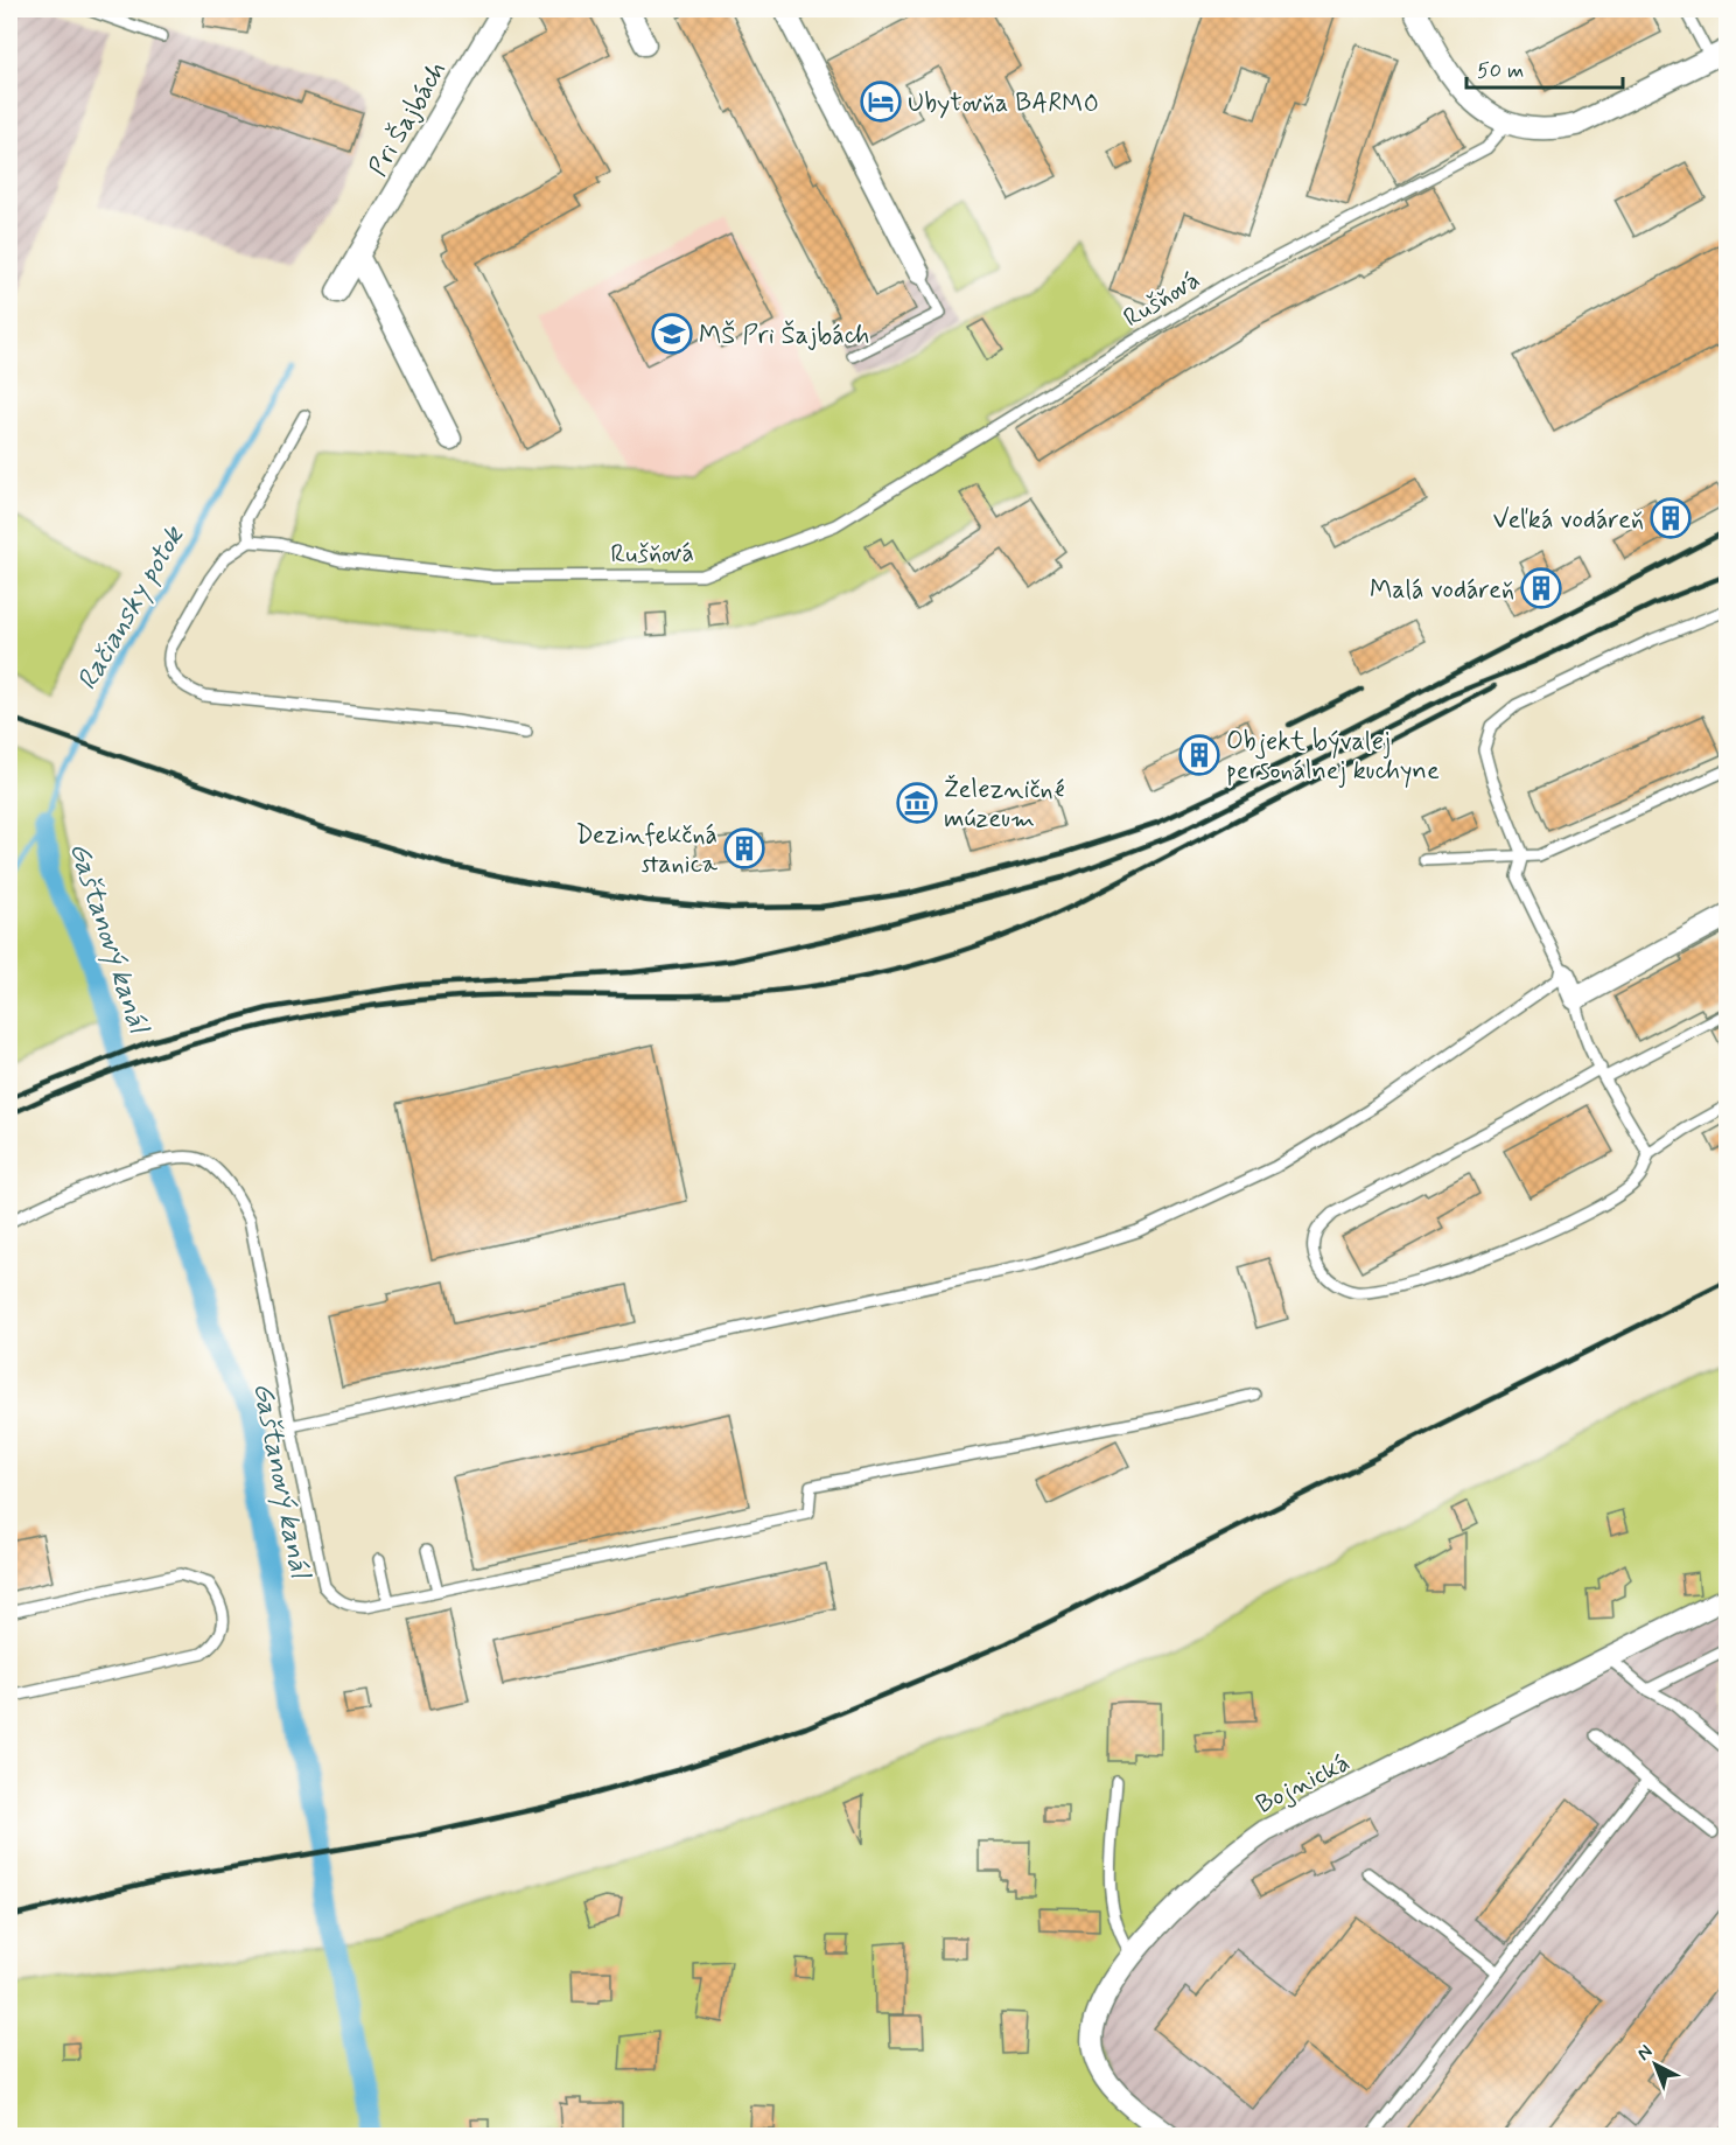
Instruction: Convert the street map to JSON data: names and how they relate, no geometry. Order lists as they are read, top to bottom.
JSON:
{
  "streets": {
    "street": ["Pri Šajbách", "Bojnická"],
    "lane": ["Rušňová"]
  },
  "water": ["Račiansky potok", "Gaštanový kanál"],
  "places": {
    "hotel": ["Ubytovňa BARMO"],
    "school or university": ["MŠ Pri Šajbách"],
    "building": [
      "Veľká vodáreň",
      "Malá vodáreň",
      "Objekt bývalej personálnej kuchyne",
      "Dezinfekčná stanica"
    ],
    "museum": ["Železničné múzeum"]
  },
  "scale_bar": "50 m",
  "north": "top left"
}
